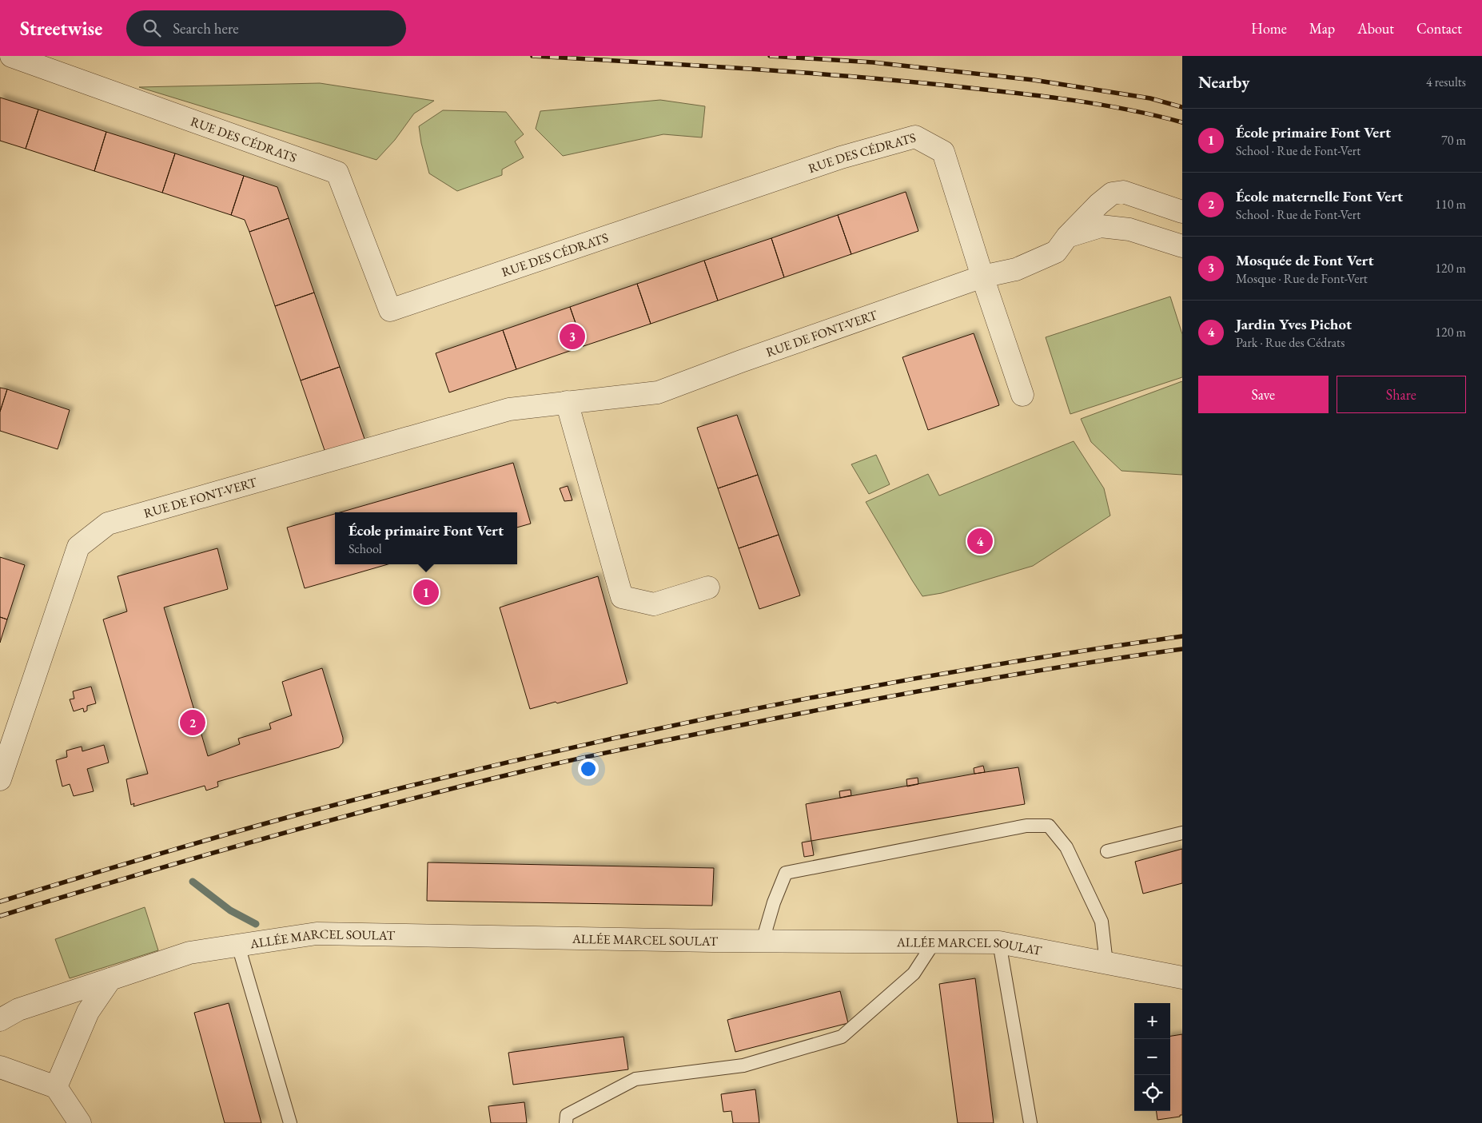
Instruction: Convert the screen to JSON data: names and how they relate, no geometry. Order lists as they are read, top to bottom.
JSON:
{
  "streets": {
    "street": ["RUE DES CÉDRATS", "RUE DE FONT-VERT", "ALLÉE MARCEL SOULAT"]
  },
  "crossings": [
    ["RUE DES CÉDRATS", "RUE DE FONT-VERT"]
  ],
  "page": {
    "header": "Streetwise",
    "search": "Search here",
    "nav": [
      "Home",
      "Map",
      "About",
      "Contact"
    ],
    "heading": ["Nearby", "4 results"],
    "list": [
      {
        "mark": "1",
        "name": "École primaire Font Vert",
        "note": "School · Rue de Font-Vert",
        "value": "70 m"
      },
      {
        "mark": "2",
        "name": "École maternelle Font Vert",
        "note": "School · Rue de Font-Vert",
        "value": "110 m"
      },
      {
        "mark": "3",
        "name": "Mosquée de Font Vert",
        "note": "Mosque · Rue de Font-Vert",
        "value": "120 m"
      },
      {
        "mark": "4",
        "name": "Jardin Yves Pichot",
        "note": "Park · Rue des Cédrats",
        "value": "120 m"
      }
    ],
    "pins": [
      "3",
      "4",
      "1",
      "2"
    ],
    "buttons": ["Save", "Share"],
    "popup": ["École primaire Font Vert", "School"],
    "map_buttons": ["+", "−"]
  }
}
